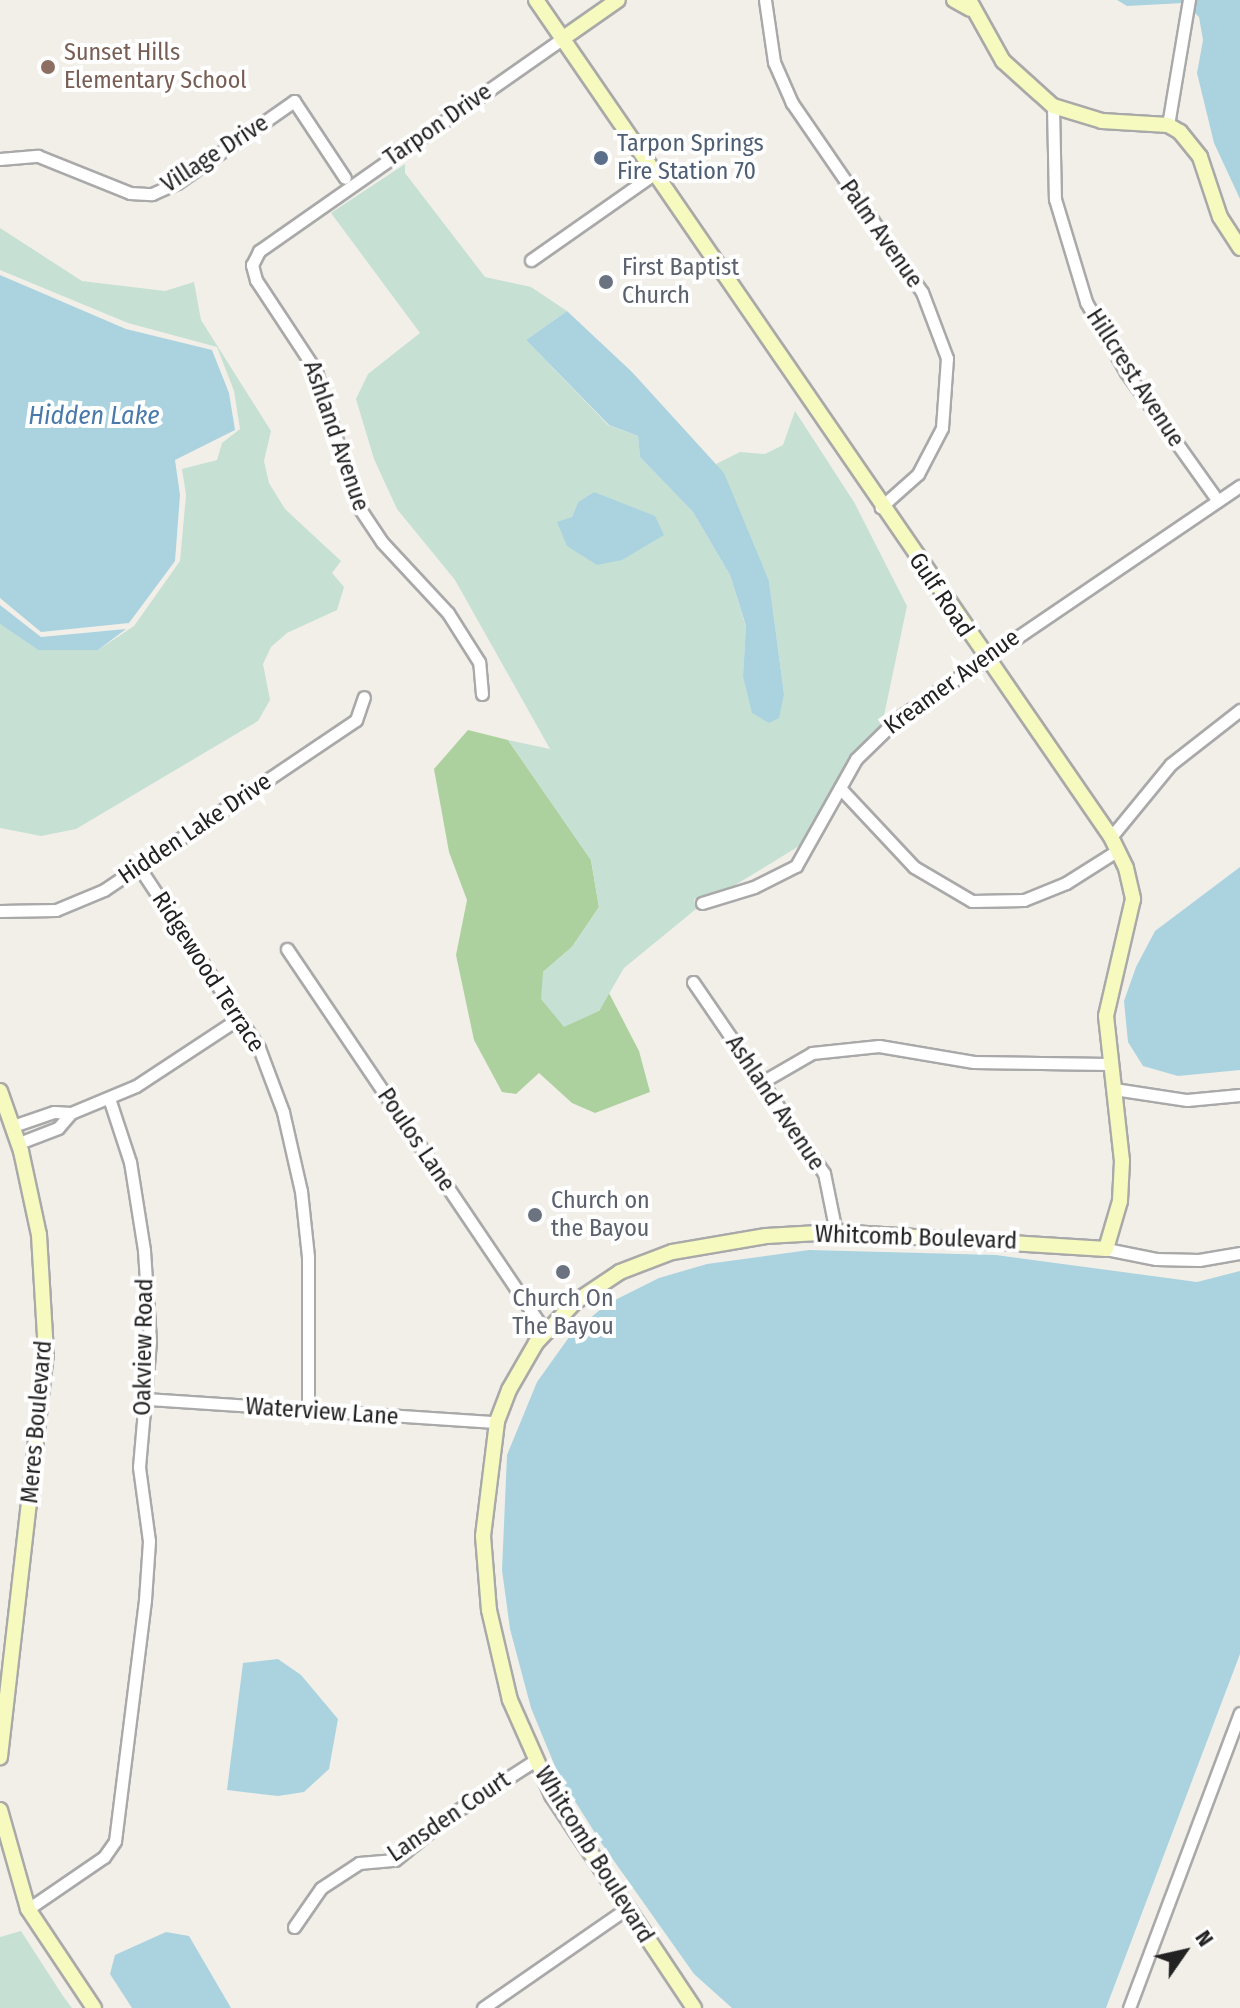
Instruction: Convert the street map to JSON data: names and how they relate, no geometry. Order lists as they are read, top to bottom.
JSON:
{
  "streets": {
    "street": [
      "Tarpon Drive",
      "Village Drive",
      "Palm Avenue",
      "Hillcrest Avenue",
      "Ashland Avenue",
      "Gulf Road",
      "Kreamer Avenue",
      "Hidden Lake Drive",
      "Ridgewood Terrace",
      "Poulos Lane",
      "Whitcomb Boulevard",
      "Oakview Road",
      "Waterview Lane",
      "Meres Boulevard",
      "Lansden Court"
    ]
  },
  "crossings": [
    ["Tarpon Drive", "Ashland Avenue"],
    ["Tarpon Drive", "Gulf Road"],
    ["Palm Avenue", "Gulf Road"],
    ["Hillcrest Avenue", "Kreamer Avenue"],
    ["Ashland Avenue", "Whitcomb Boulevard"],
    ["Gulf Road", "Kreamer Avenue"],
    ["Gulf Road", "Whitcomb Boulevard"],
    ["Hidden Lake Drive", "Ridgewood Terrace"],
    ["Ridgewood Terrace", "Waterview Lane"],
    ["Poulos Lane", "Whitcomb Boulevard"],
    ["Whitcomb Boulevard", "Waterview Lane"],
    ["Whitcomb Boulevard", "Lansden Court"],
    ["Oakview Road", "Waterview Lane"]
  ],
  "water": ["Hidden Lake"],
  "places": [
    "Sunset Hills Elementary School",
    "Tarpon Springs Fire Station 70",
    "First Baptist Church",
    "Church on the Bayou",
    "Church On The Bayou"
  ],
  "north": "top right"
}
